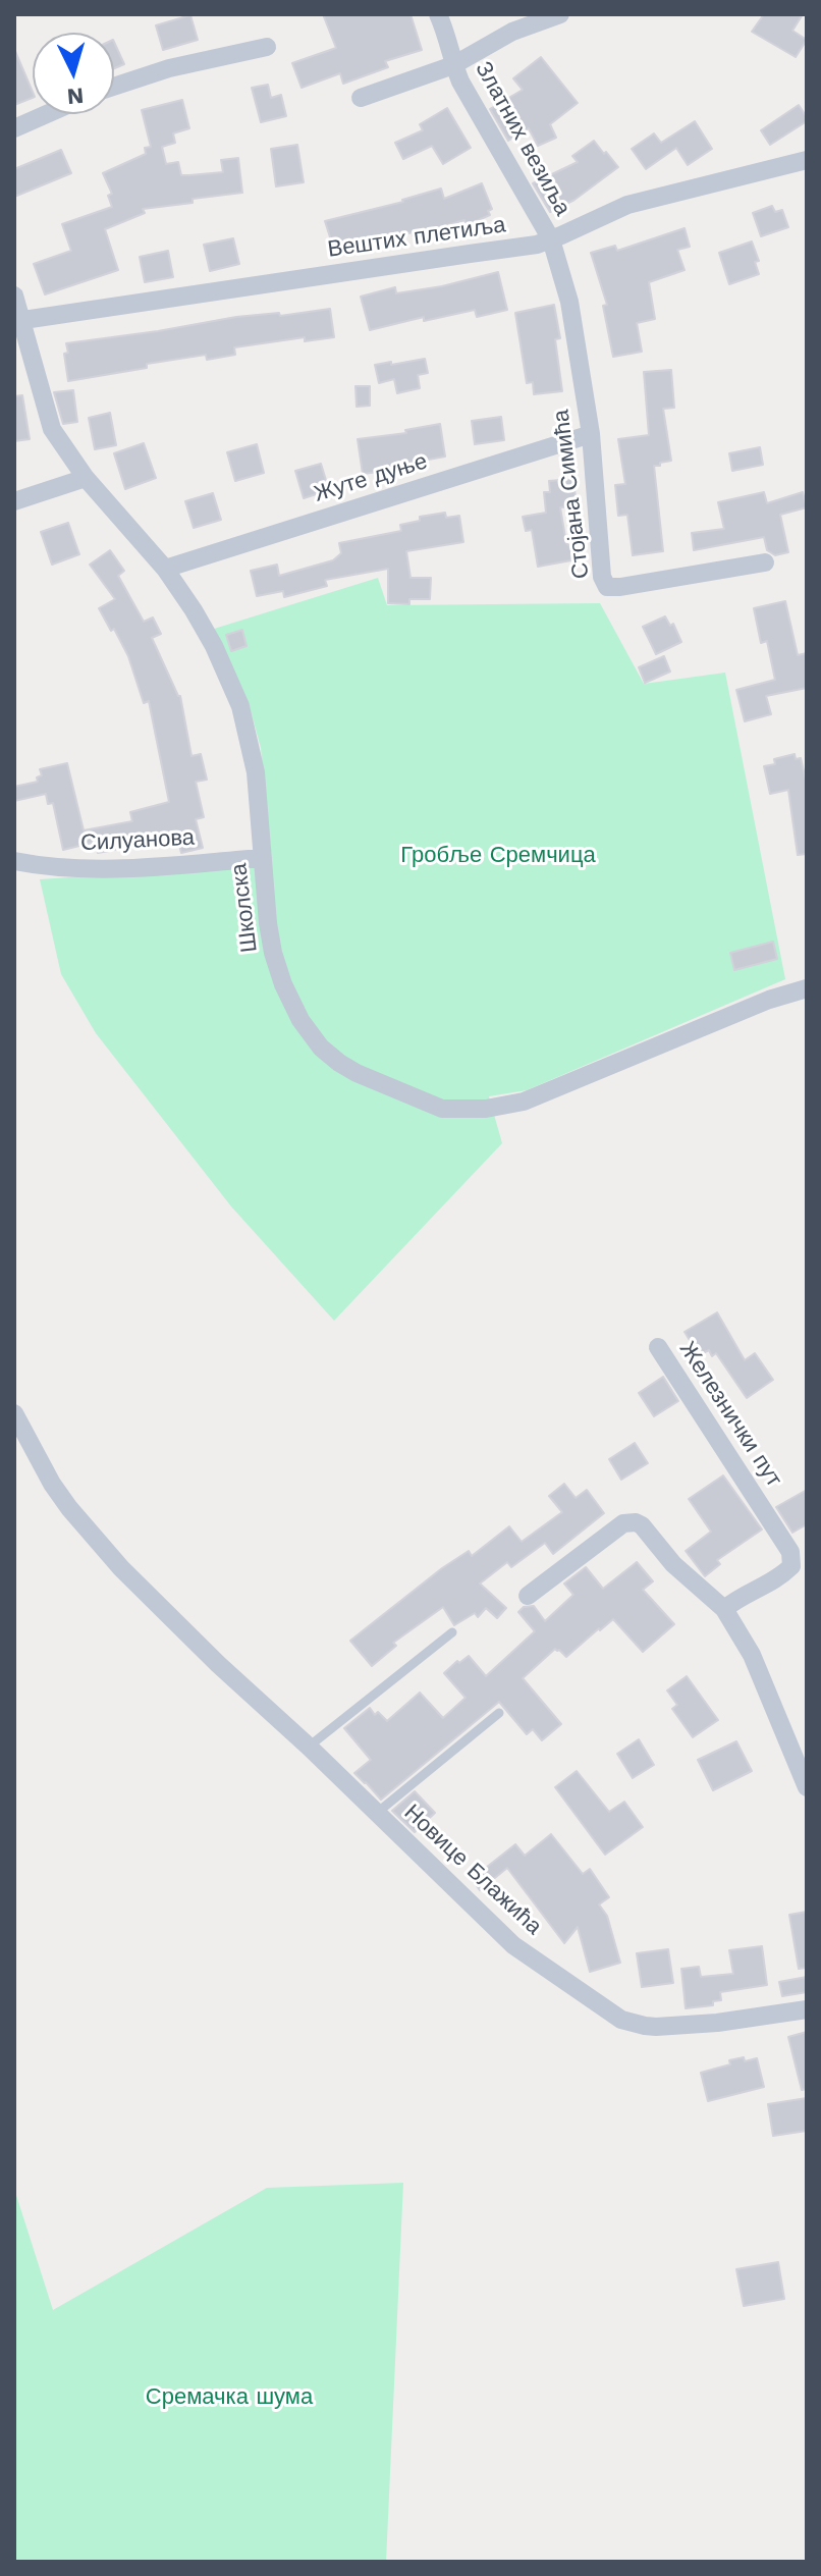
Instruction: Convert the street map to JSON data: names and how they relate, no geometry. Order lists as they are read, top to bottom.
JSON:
{
  "streets": {
    "street": [
      "Златних везиља",
      "Вештих плетиља",
      "Жуте дуње",
      "Стојана Симића",
      "Силуанова",
      "Школска",
      "Железнички пут",
      "Новице Блажића"
    ]
  },
  "crossings": [
    ["Златних везиља", "Вештих плетиља"],
    ["Златних везиља", "Стојана Симића"],
    ["Вештих плетиља", "Стојана Симића"],
    ["Вештих плетиља", "Школска"],
    ["Жуте дуње", "Стојана Симића"],
    ["Жуте дуње", "Школска"],
    ["Силуанова", "Школска"]
  ],
  "parks": ["Гробље Сремчица", "Сремачка шума"],
  "north": "bottom"
}
